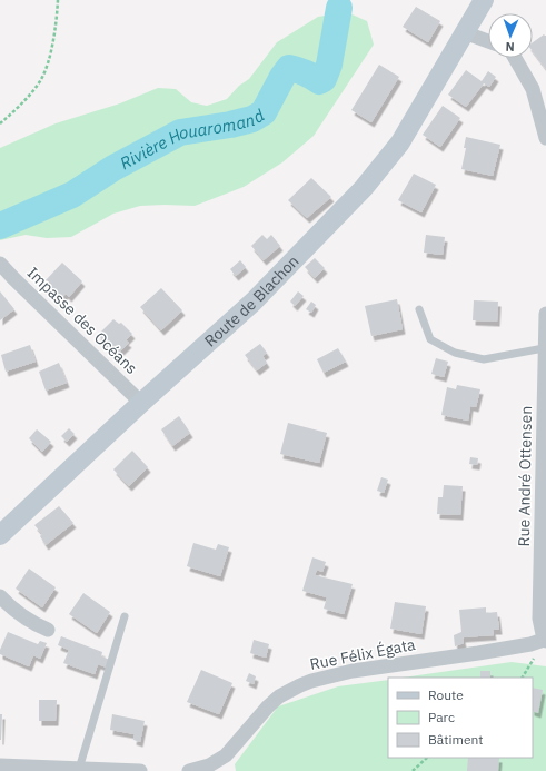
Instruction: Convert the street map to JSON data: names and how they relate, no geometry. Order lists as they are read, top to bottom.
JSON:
{
  "streets": {
    "street": [
      "Route de Blachon",
      "Impasse des Océans",
      "Rue André Ottensen",
      "Rue Félix Égata"
    ]
  },
  "crossings": [
    ["Route de Blachon", "Impasse des Océans"],
    ["Rue André Ottensen", "Rue Félix Égata"]
  ],
  "water": ["Rivière Houaromand"],
  "legend": ["Route", "Parc", "Bâtiment"],
  "north": "bottom"
}
